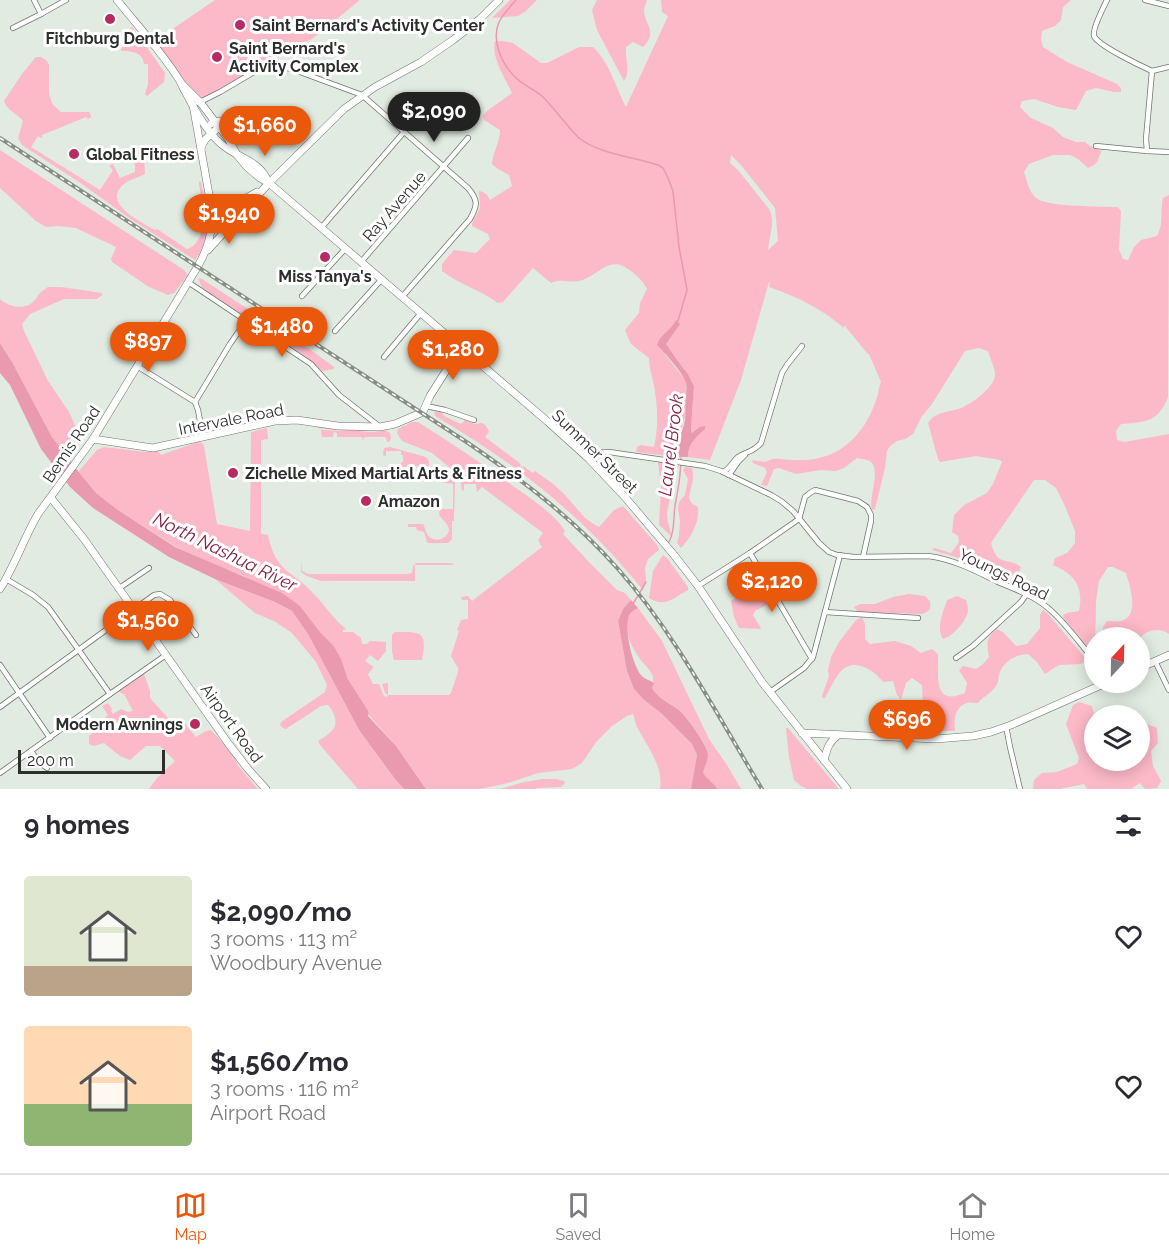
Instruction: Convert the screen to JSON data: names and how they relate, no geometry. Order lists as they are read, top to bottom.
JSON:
{
  "streets": {
    "main road": [
      "Intervale Road",
      "Bemis Road",
      "Summer Street",
      "Airport Road"
    ],
    "street": ["Ray Avenue", "Youngs Road"]
  },
  "crossings": [
    ["Ray Avenue", "Summer Street"],
    ["Intervale Road", "Bemis Road"],
    ["Bemis Road", "Airport Road"],
    ["Summer Street", "Youngs Road"]
  ],
  "water": ["Laurel Brook", "North Nashua River"],
  "places": [
    "Fitchburg Dental",
    "Saint Bernard's Activity Center",
    "Saint Bernard's Activity Complex",
    "Global Fitness",
    "Miss Tanya's",
    "Zichelle Mixed Martial Arts & Fitness",
    "Amazon",
    "Modern Awnings"
  ],
  "scale_bar": "200 m",
  "north": "top",
  "page": {
    "price": [
      "$2,090",
      "$1,660",
      "$1,940",
      "$1,480",
      "$897",
      "$1,280",
      "$2,120",
      "$1,560",
      "$696"
    ],
    "scale": "200 m",
    "heading": "9 homes",
    "list": [
      {
        "name": "$2,090/mo",
        "note": "3 rooms · 113 m² · Woodbury Avenue"
      },
      {
        "name": "$1,560/mo",
        "note": "3 rooms · 116 m² · Airport Road"
      }
    ],
    "tabs": ["Map", "Saved", "Home"]
  }
}
